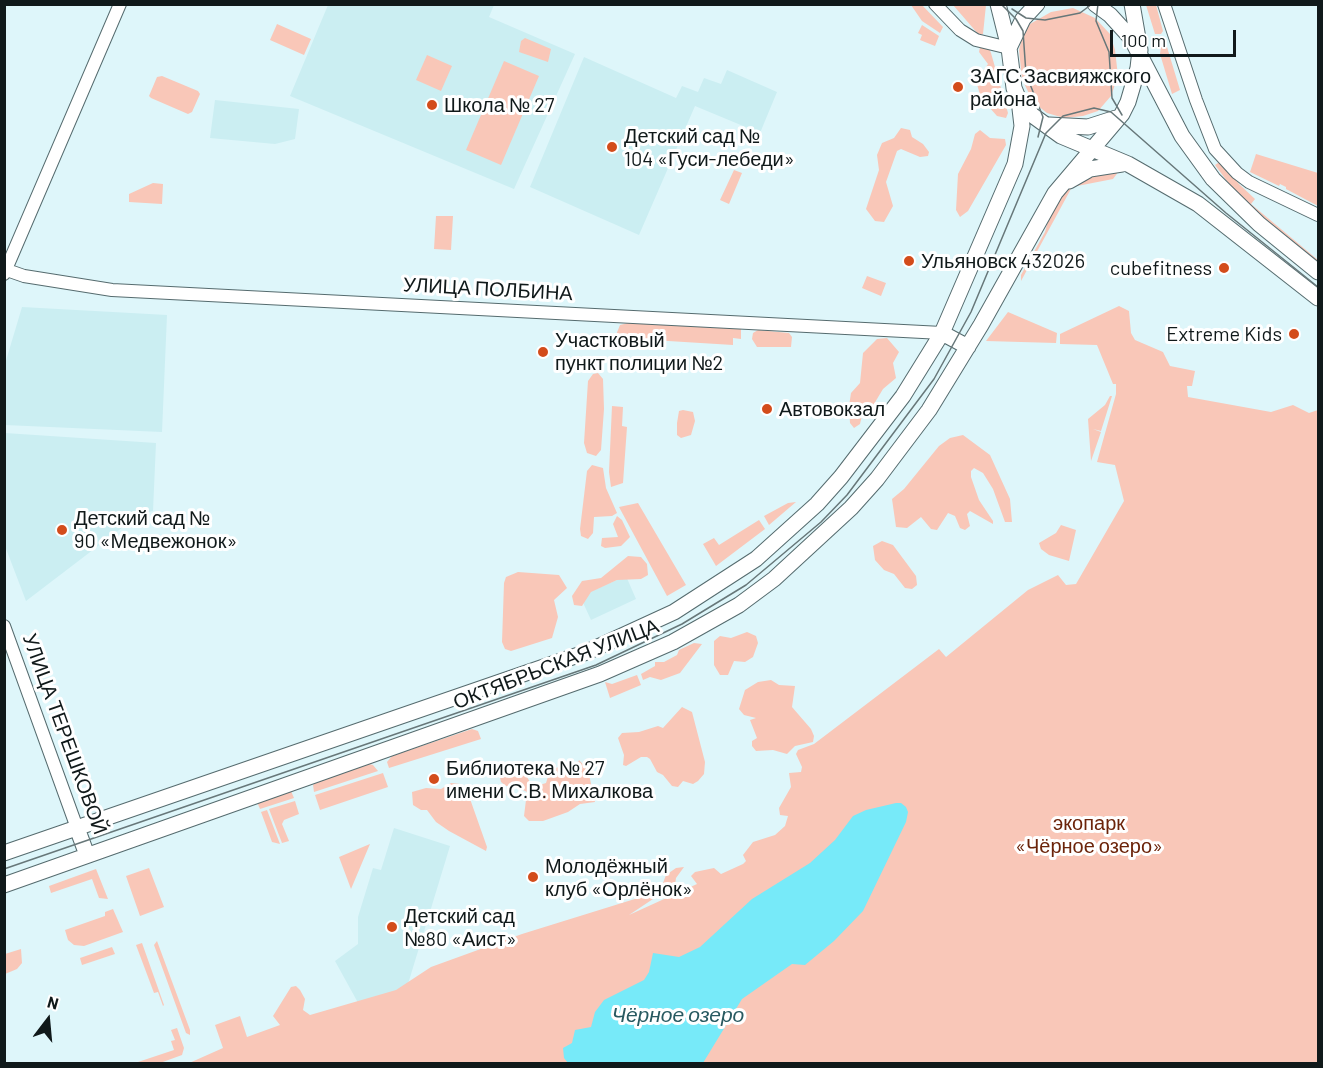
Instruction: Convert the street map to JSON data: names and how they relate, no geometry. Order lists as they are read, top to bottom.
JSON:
{
  "streets": {
    "main road": ["УЛИЦА ПОЛБИНА", "ОКТЯБРЬСКАЯ УЛИЦА", "УЛИЦА ТЕРЕШКОВОЙ"]
  },
  "crossings": [
    ["УЛИЦА ПОЛБИНА", "ОКТЯБРЬСКАЯ УЛИЦА"],
    ["ОКТЯБРЬСКАЯ УЛИЦА", "УЛИЦА ТЕРЕШКОВОЙ"]
  ],
  "water": ["Чёрное озеро"],
  "parks": ["экопарк «Чёрное озеро»"],
  "places": [
    "ЗАГС Засвияжского района",
    "Школа № 27",
    "Детский сад № 104 «Гуси-лебеди»",
    "Ульяновск 432026",
    "cubefitness",
    "Extreme Kids",
    "Участковый пункт полиции №2",
    "Автовокзал",
    "Детский сад № 90 «Медвежонок»",
    "Библиотека № 27 имени С.В. Михалкова",
    "Молодёжный клуб «Орлёнок»",
    "Детский сад №80 «Аист»"
  ],
  "scale_bar": "100 m",
  "north": "top"
}
